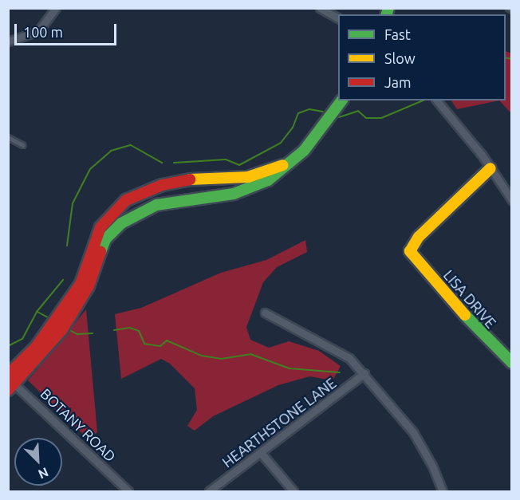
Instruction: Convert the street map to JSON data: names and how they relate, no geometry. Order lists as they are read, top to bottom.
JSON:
{
  "streets": {
    "street": ["LISA DRIVE", "HEARTHSTONE LANE", "BOTANY ROAD"]
  },
  "legend": ["Fast", "Slow", "Jam"],
  "scale_bar": "100 m",
  "north": "bottom right"
}
